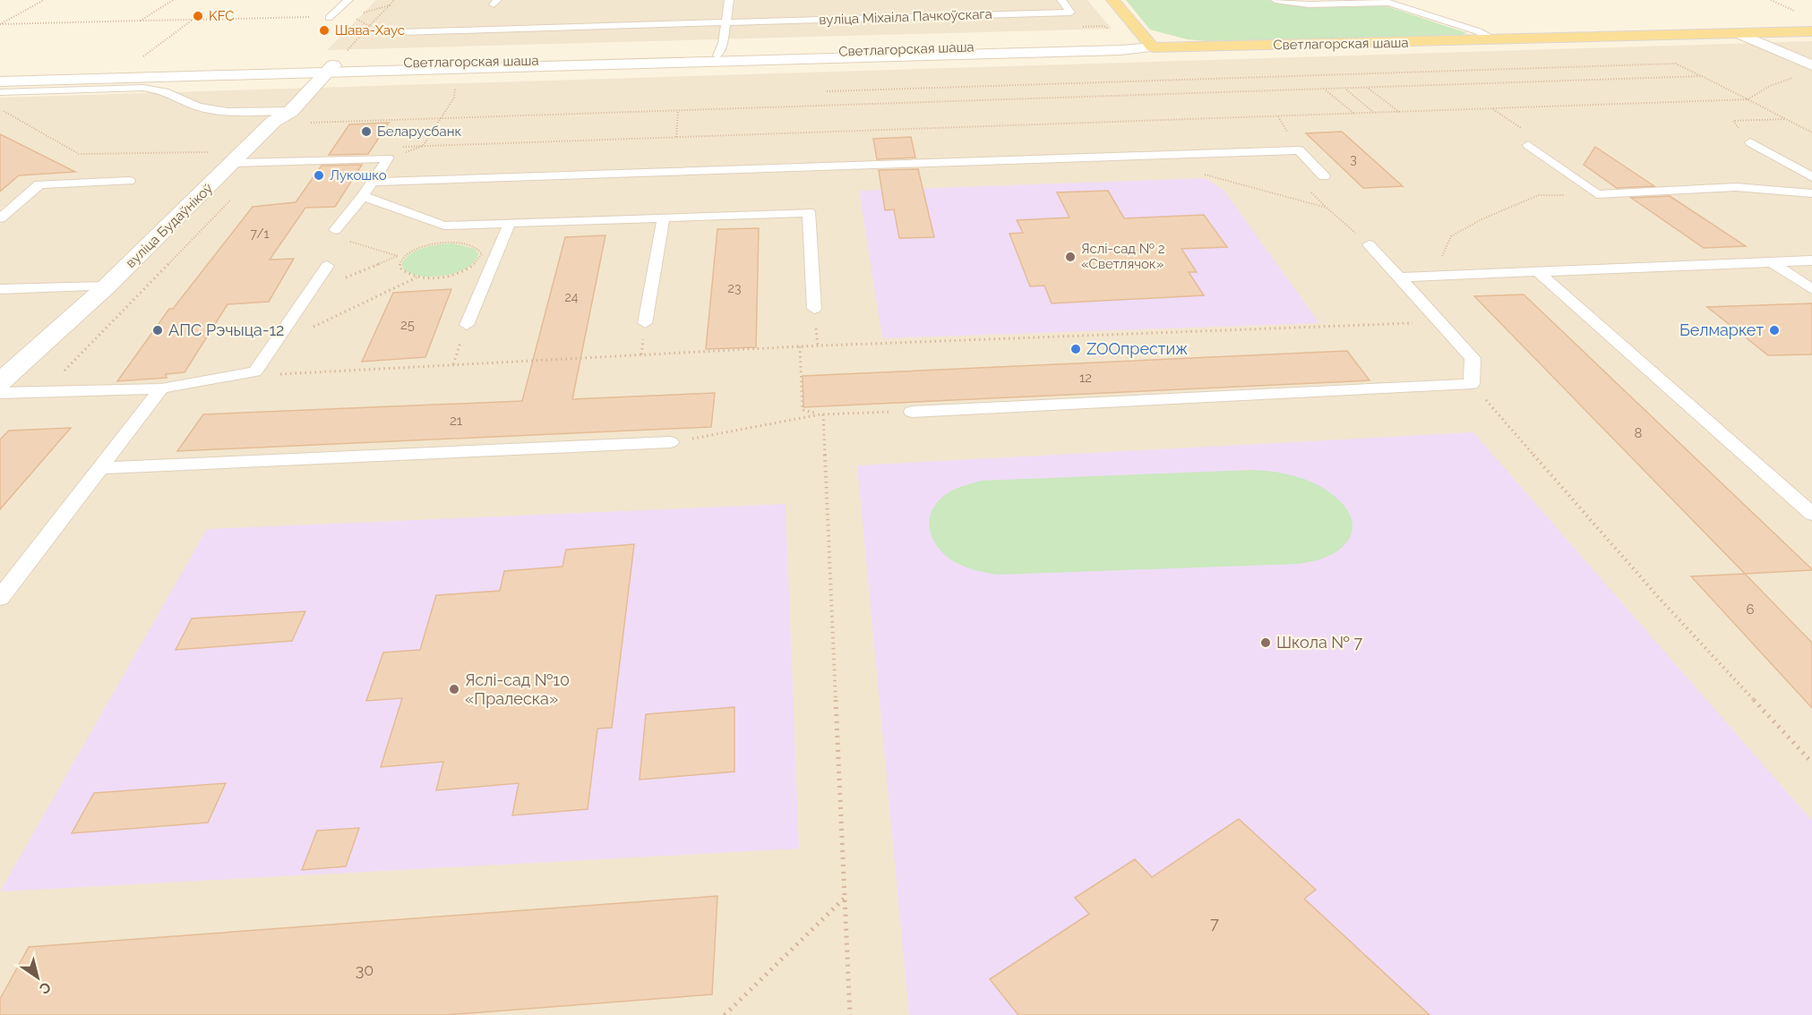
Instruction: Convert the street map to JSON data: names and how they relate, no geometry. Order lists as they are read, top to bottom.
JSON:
{
  "streets": {
    "main road": ["Светлагорская шаша", "вуліца Будаўнікоў"],
    "lane": ["вуліца Міхаіла Пачкоўскага"]
  },
  "crossings": [
    ["Светлагорская шаша", "вуліца Будаўнікоў"]
  ],
  "places": [
    "KFC",
    "Шава-Хаус",
    "Беларусбанк",
    "Лукошко",
    "Яслі-сад № 2 «Светлячок»",
    "АПС Рэчыца-12",
    "Белмаркет",
    "ZOOпрестиж",
    "Школа № 7",
    "Яслі-сад №10 «Пралеска»"
  ],
  "house_numbers": [
    "3",
    "7/1",
    "23",
    "24",
    "25",
    "12",
    "21",
    "8",
    "6",
    "7",
    "30"
  ],
  "north": "bottom right"
}
